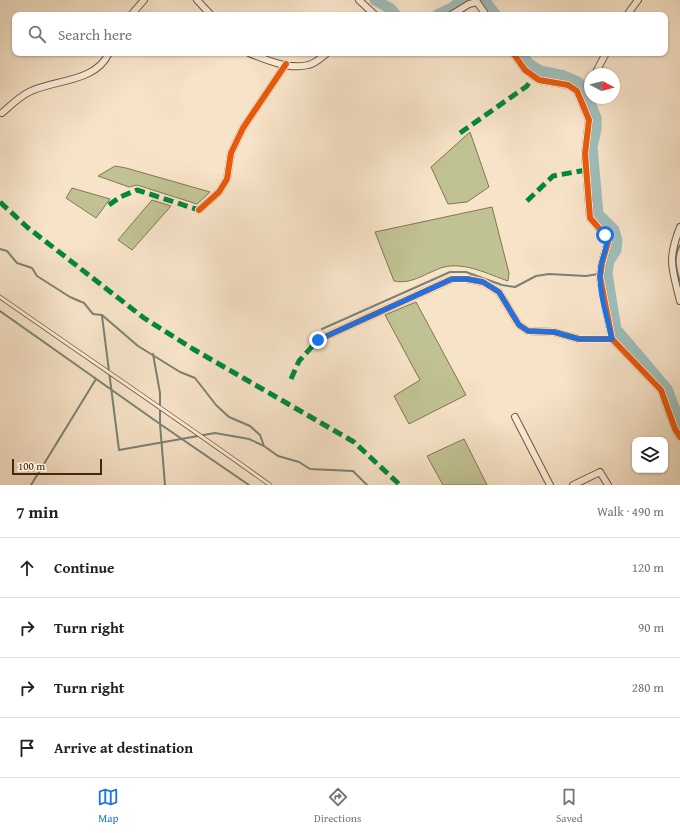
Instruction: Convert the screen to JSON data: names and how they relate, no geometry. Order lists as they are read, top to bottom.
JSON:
{
  "scale_bar": "100 m",
  "north": "right",
  "page": {
    "search": "Search here",
    "scale": "100 m",
    "heading": ["7 min", "Walk · 490 m"],
    "list": [
      ["Continue", "120 m"],
      ["Turn right", "90 m"],
      ["Turn right", "280 m"],
      "Arrive at destination"
    ],
    "nav": ["Map", "Directions", "Saved"]
  }
}
